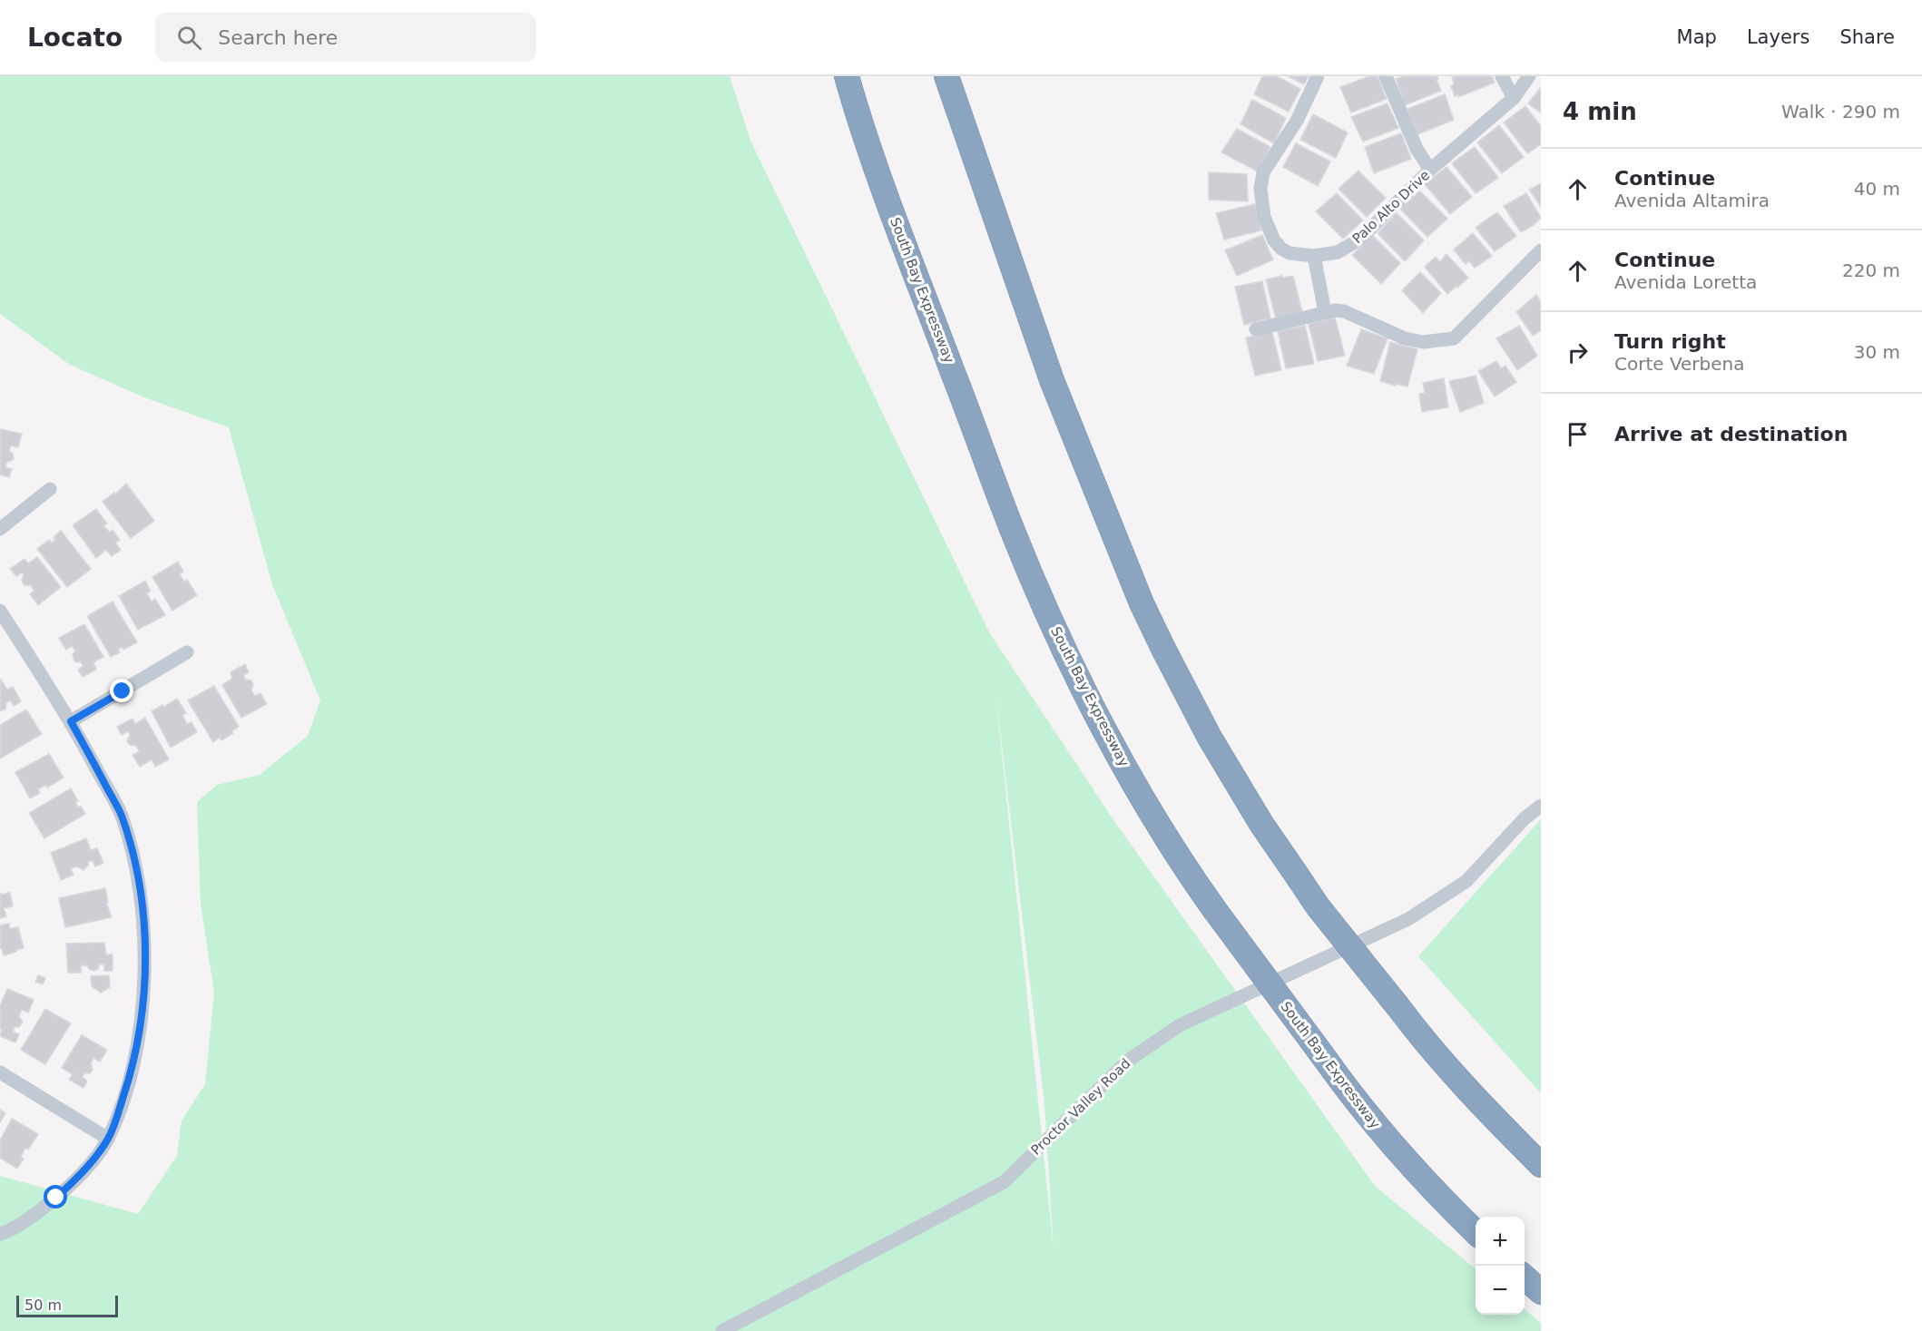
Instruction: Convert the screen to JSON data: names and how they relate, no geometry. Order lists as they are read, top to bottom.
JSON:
{
  "streets": {
    "highway": ["South Bay Expressway"],
    "street": ["Palo Alto Drive", "Proctor Valley Road"]
  },
  "scale_bar": "50 m",
  "page": {
    "header": "Locato",
    "search": "Search here",
    "nav": ["Map", "Layers", "Share"],
    "heading": ["4 min", "Walk · 290 m"],
    "list": [
      ["Continue", "Avenida Altamira", "40 m"],
      ["Continue", "Avenida Loretta", "220 m"],
      ["Turn right", "Corte Verbena", "30 m"],
      "Arrive at destination"
    ],
    "map_buttons": ["+", "−"],
    "scale": "50 m"
  }
}
